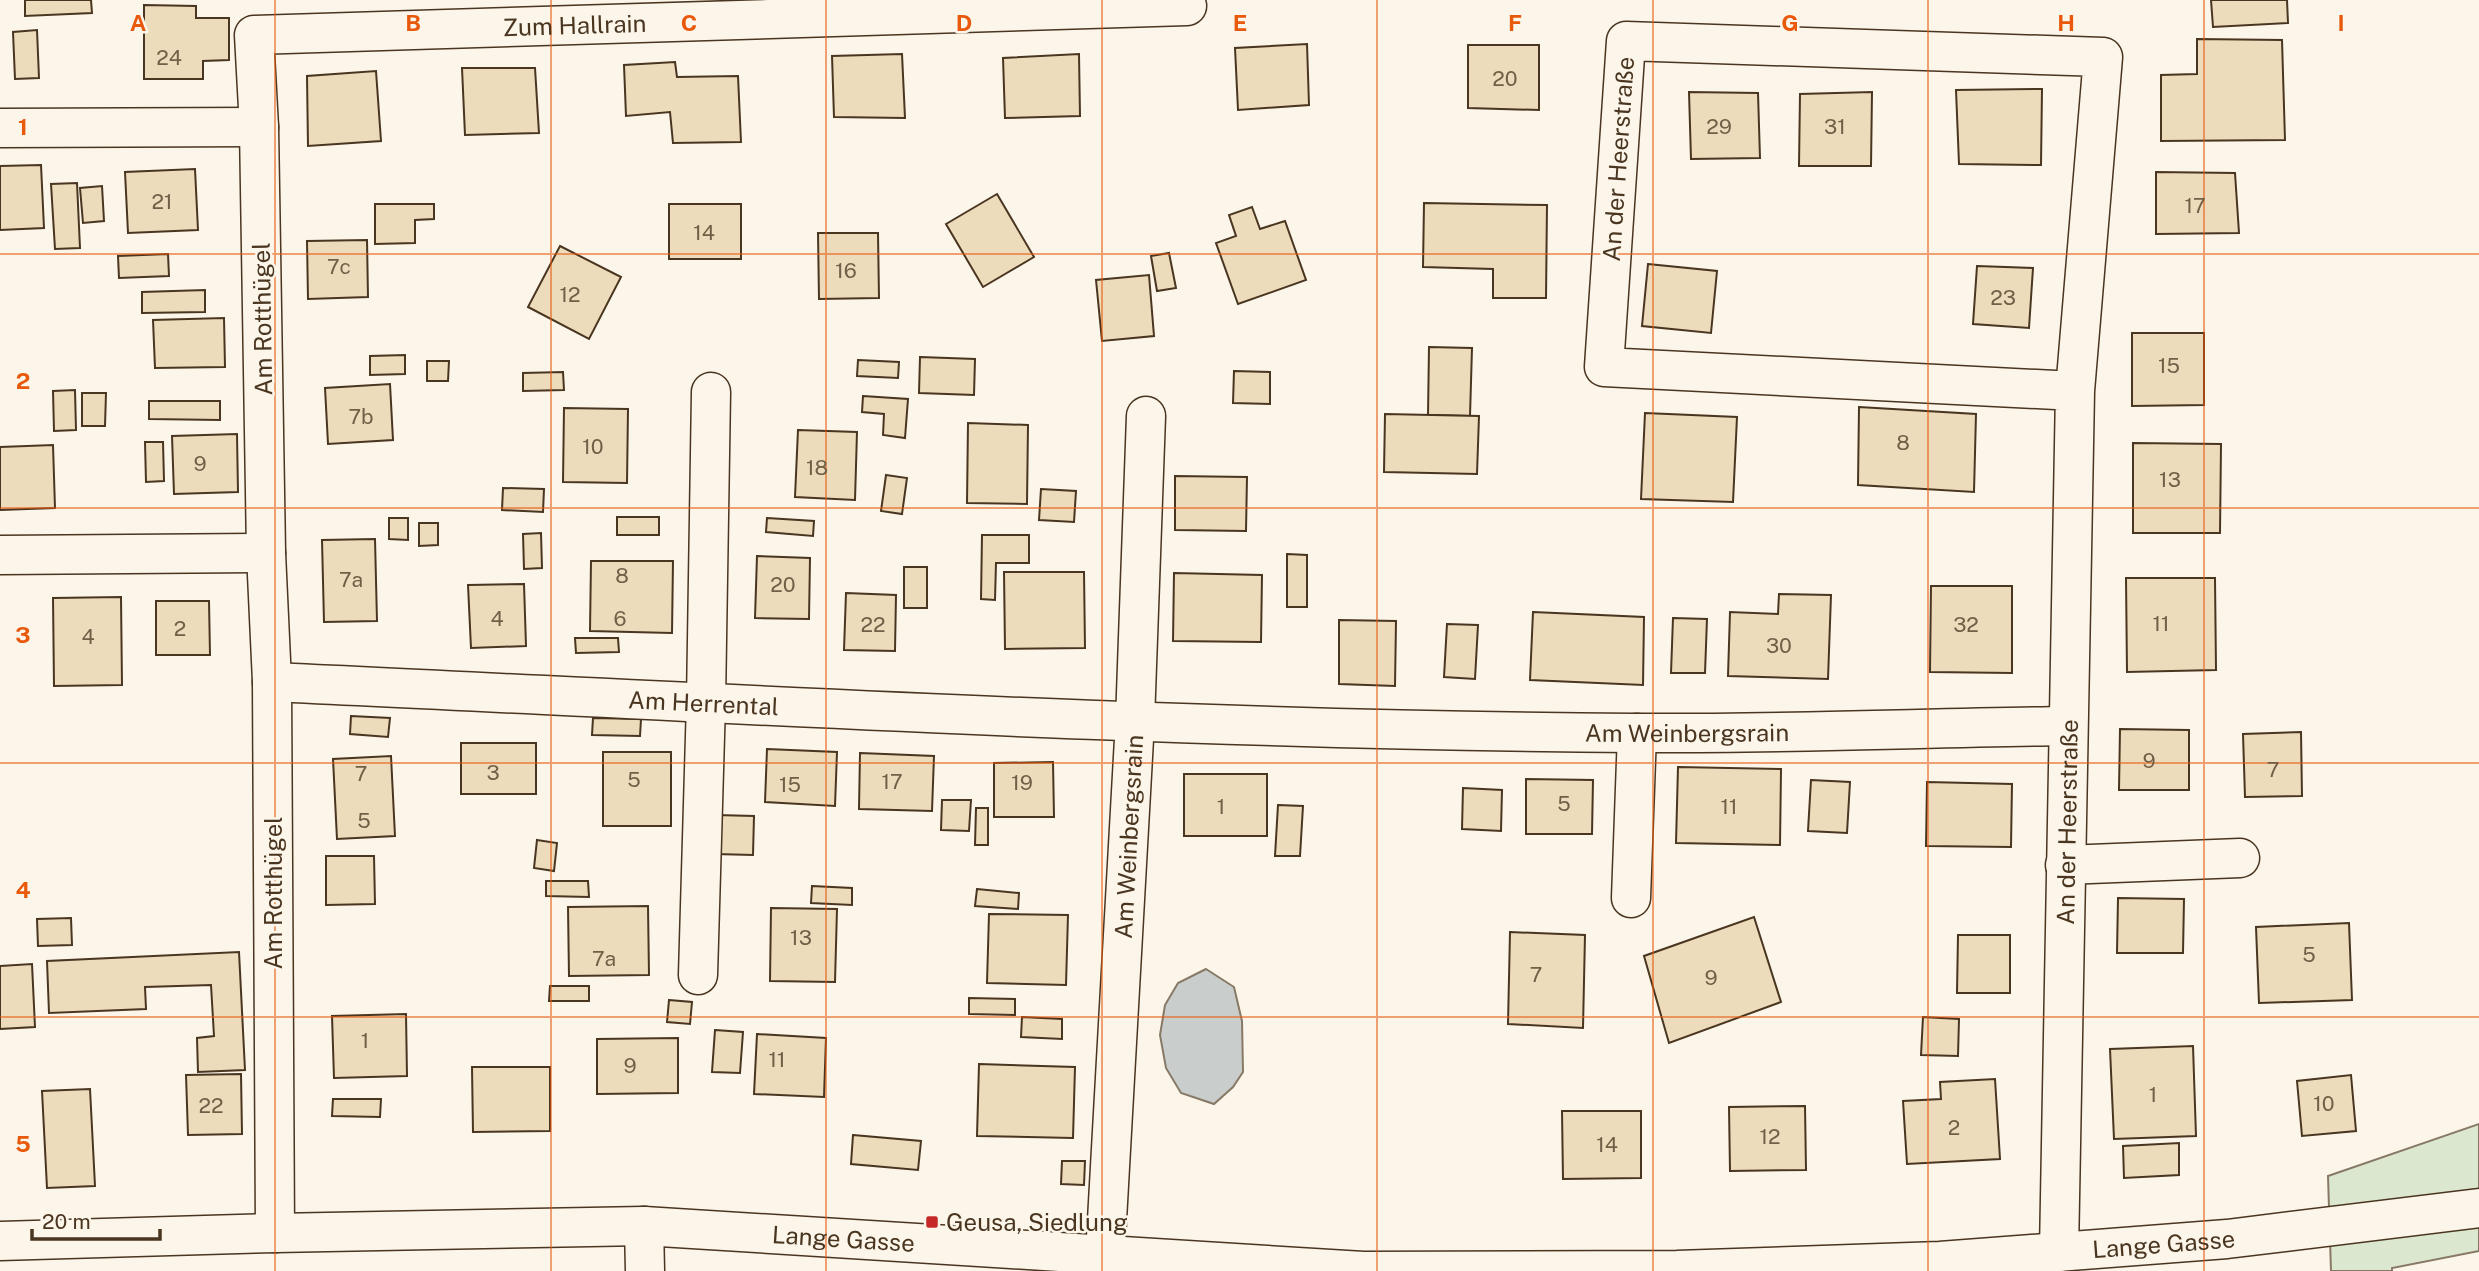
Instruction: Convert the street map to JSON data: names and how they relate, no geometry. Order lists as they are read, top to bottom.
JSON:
{
  "streets": {
    "street": [
      "Zum Hallrain",
      "An der Heerstraße",
      "Am Rotthügel",
      "Am Herrental",
      "Am Weinbergsrain",
      "Lange Gasse"
    ]
  },
  "crossings": [
    ["Zum Hallrain", "Am Rotthügel"],
    ["An der Heerstraße", "Am Weinbergsrain"],
    ["An der Heerstraße", "Lange Gasse"],
    ["Am Rotthügel", "Am Herrental"],
    ["Am Rotthügel", "Lange Gasse"],
    ["Am Herrental", "Am Weinbergsrain"],
    ["Am Weinbergsrain", "Lange Gasse"]
  ],
  "places": {
    "transit": ["Geusa, Siedlung"]
  },
  "house_numbers": [
    "24",
    "20",
    "29",
    "31",
    "21",
    "17",
    "14",
    "7c",
    "16",
    "12",
    "23",
    "15",
    "7b",
    "8",
    "10",
    "9",
    "18",
    "13",
    "8",
    "7a",
    "20",
    "4",
    "6",
    "11",
    "22",
    "32",
    "2",
    "4",
    "30",
    "9",
    "7",
    "3",
    "7",
    "5",
    "17",
    "19",
    "15",
    "5",
    "1",
    "11",
    "5",
    "13",
    "5",
    "7a",
    "7",
    "9",
    "1",
    "11",
    "9",
    "1",
    "10",
    "22",
    "2",
    "12",
    "14"
  ],
  "scale_bar": "20 m",
  "grid": {
    "columns": [
      "A",
      "B",
      "C",
      "D",
      "E",
      "F",
      "G",
      "H",
      "I"
    ],
    "rows": [
      "1",
      "2",
      "3",
      "4",
      "5"
    ]
  }
}
